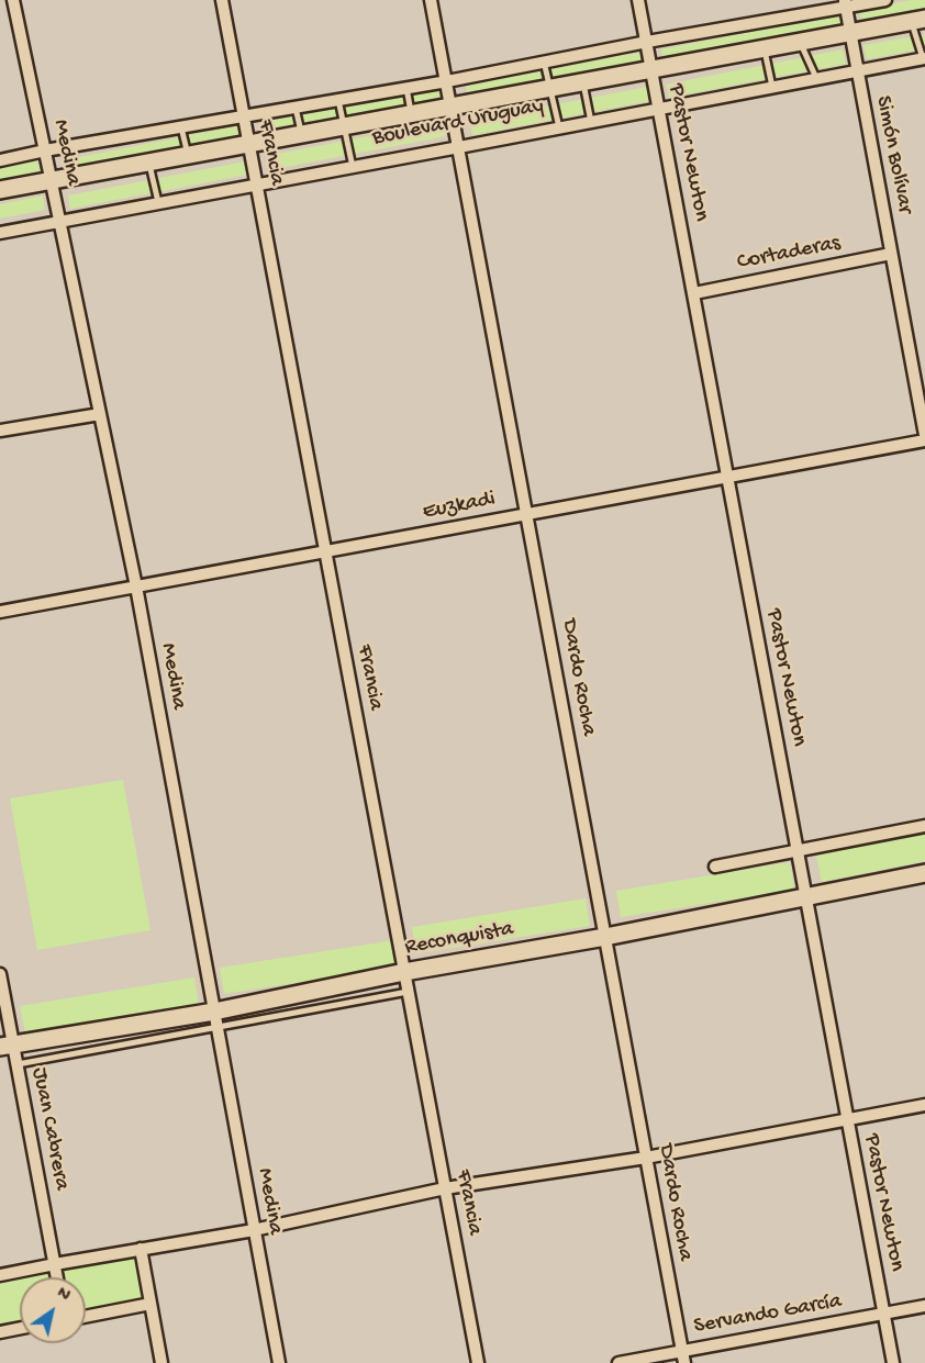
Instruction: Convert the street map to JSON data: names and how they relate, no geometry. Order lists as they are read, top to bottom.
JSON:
{
  "streets": {
    "main road": ["Boulevard Uruguay", "Reconquista"],
    "street": [
      "Medina",
      "Francia",
      "Pastor Newton",
      "Simón Bolívar",
      "Cortaderas",
      "Euzkadi",
      "Dardo Rocha",
      "Juan Cabrera",
      "Servando García"
    ]
  },
  "crossings": [
    ["Boulevard Uruguay", "Medina"],
    ["Boulevard Uruguay", "Francia"],
    ["Boulevard Uruguay", "Pastor Newton"],
    ["Boulevard Uruguay", "Simón Bolívar"],
    ["Boulevard Uruguay", "Dardo Rocha"],
    ["Medina", "Euzkadi"],
    ["Medina", "Reconquista"],
    ["Francia", "Euzkadi"],
    ["Francia", "Reconquista"],
    ["Pastor Newton", "Cortaderas"],
    ["Pastor Newton", "Euzkadi"],
    ["Pastor Newton", "Reconquista"],
    ["Pastor Newton", "Servando García"],
    ["Simón Bolívar", "Cortaderas"],
    ["Euzkadi", "Dardo Rocha"],
    ["Dardo Rocha", "Reconquista"],
    ["Dardo Rocha", "Servando García"],
    ["Reconquista", "Juan Cabrera"]
  ],
  "north": "top right"
}
